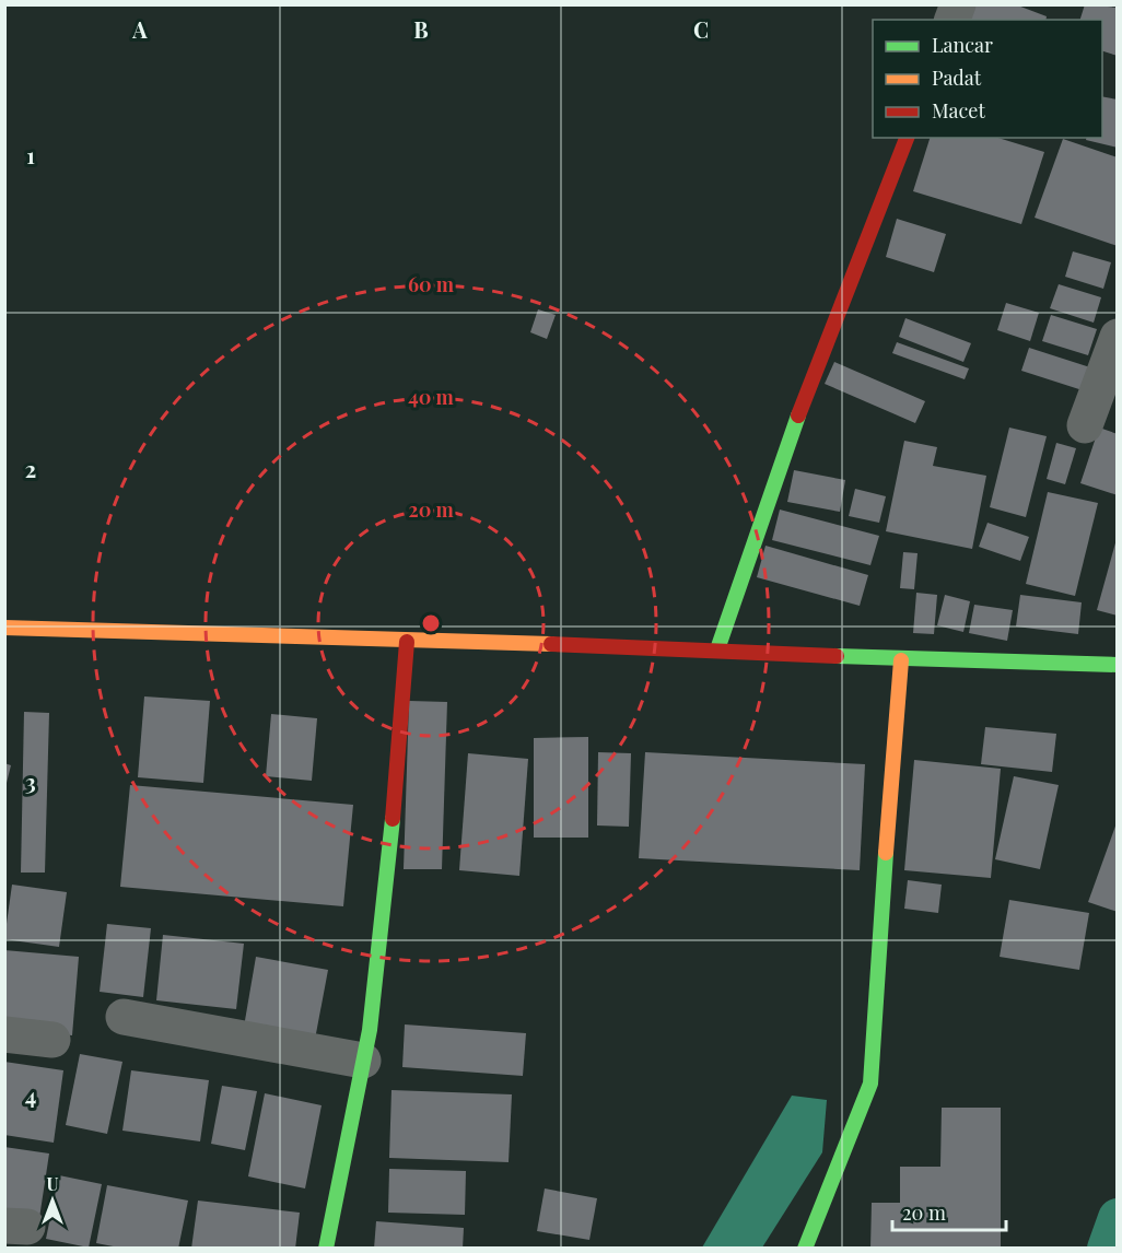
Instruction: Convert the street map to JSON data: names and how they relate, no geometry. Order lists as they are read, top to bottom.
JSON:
{
  "legend": ["Lancar", "Padat", "Macet"],
  "scale_bar": "20 m",
  "north": "top",
  "grid": {
    "columns": ["A", "B", "C"],
    "rows": [
      "1",
      "2",
      "3",
      "4"
    ]
  },
  "rings": ["60 m", "40 m", "20 m"]
}
